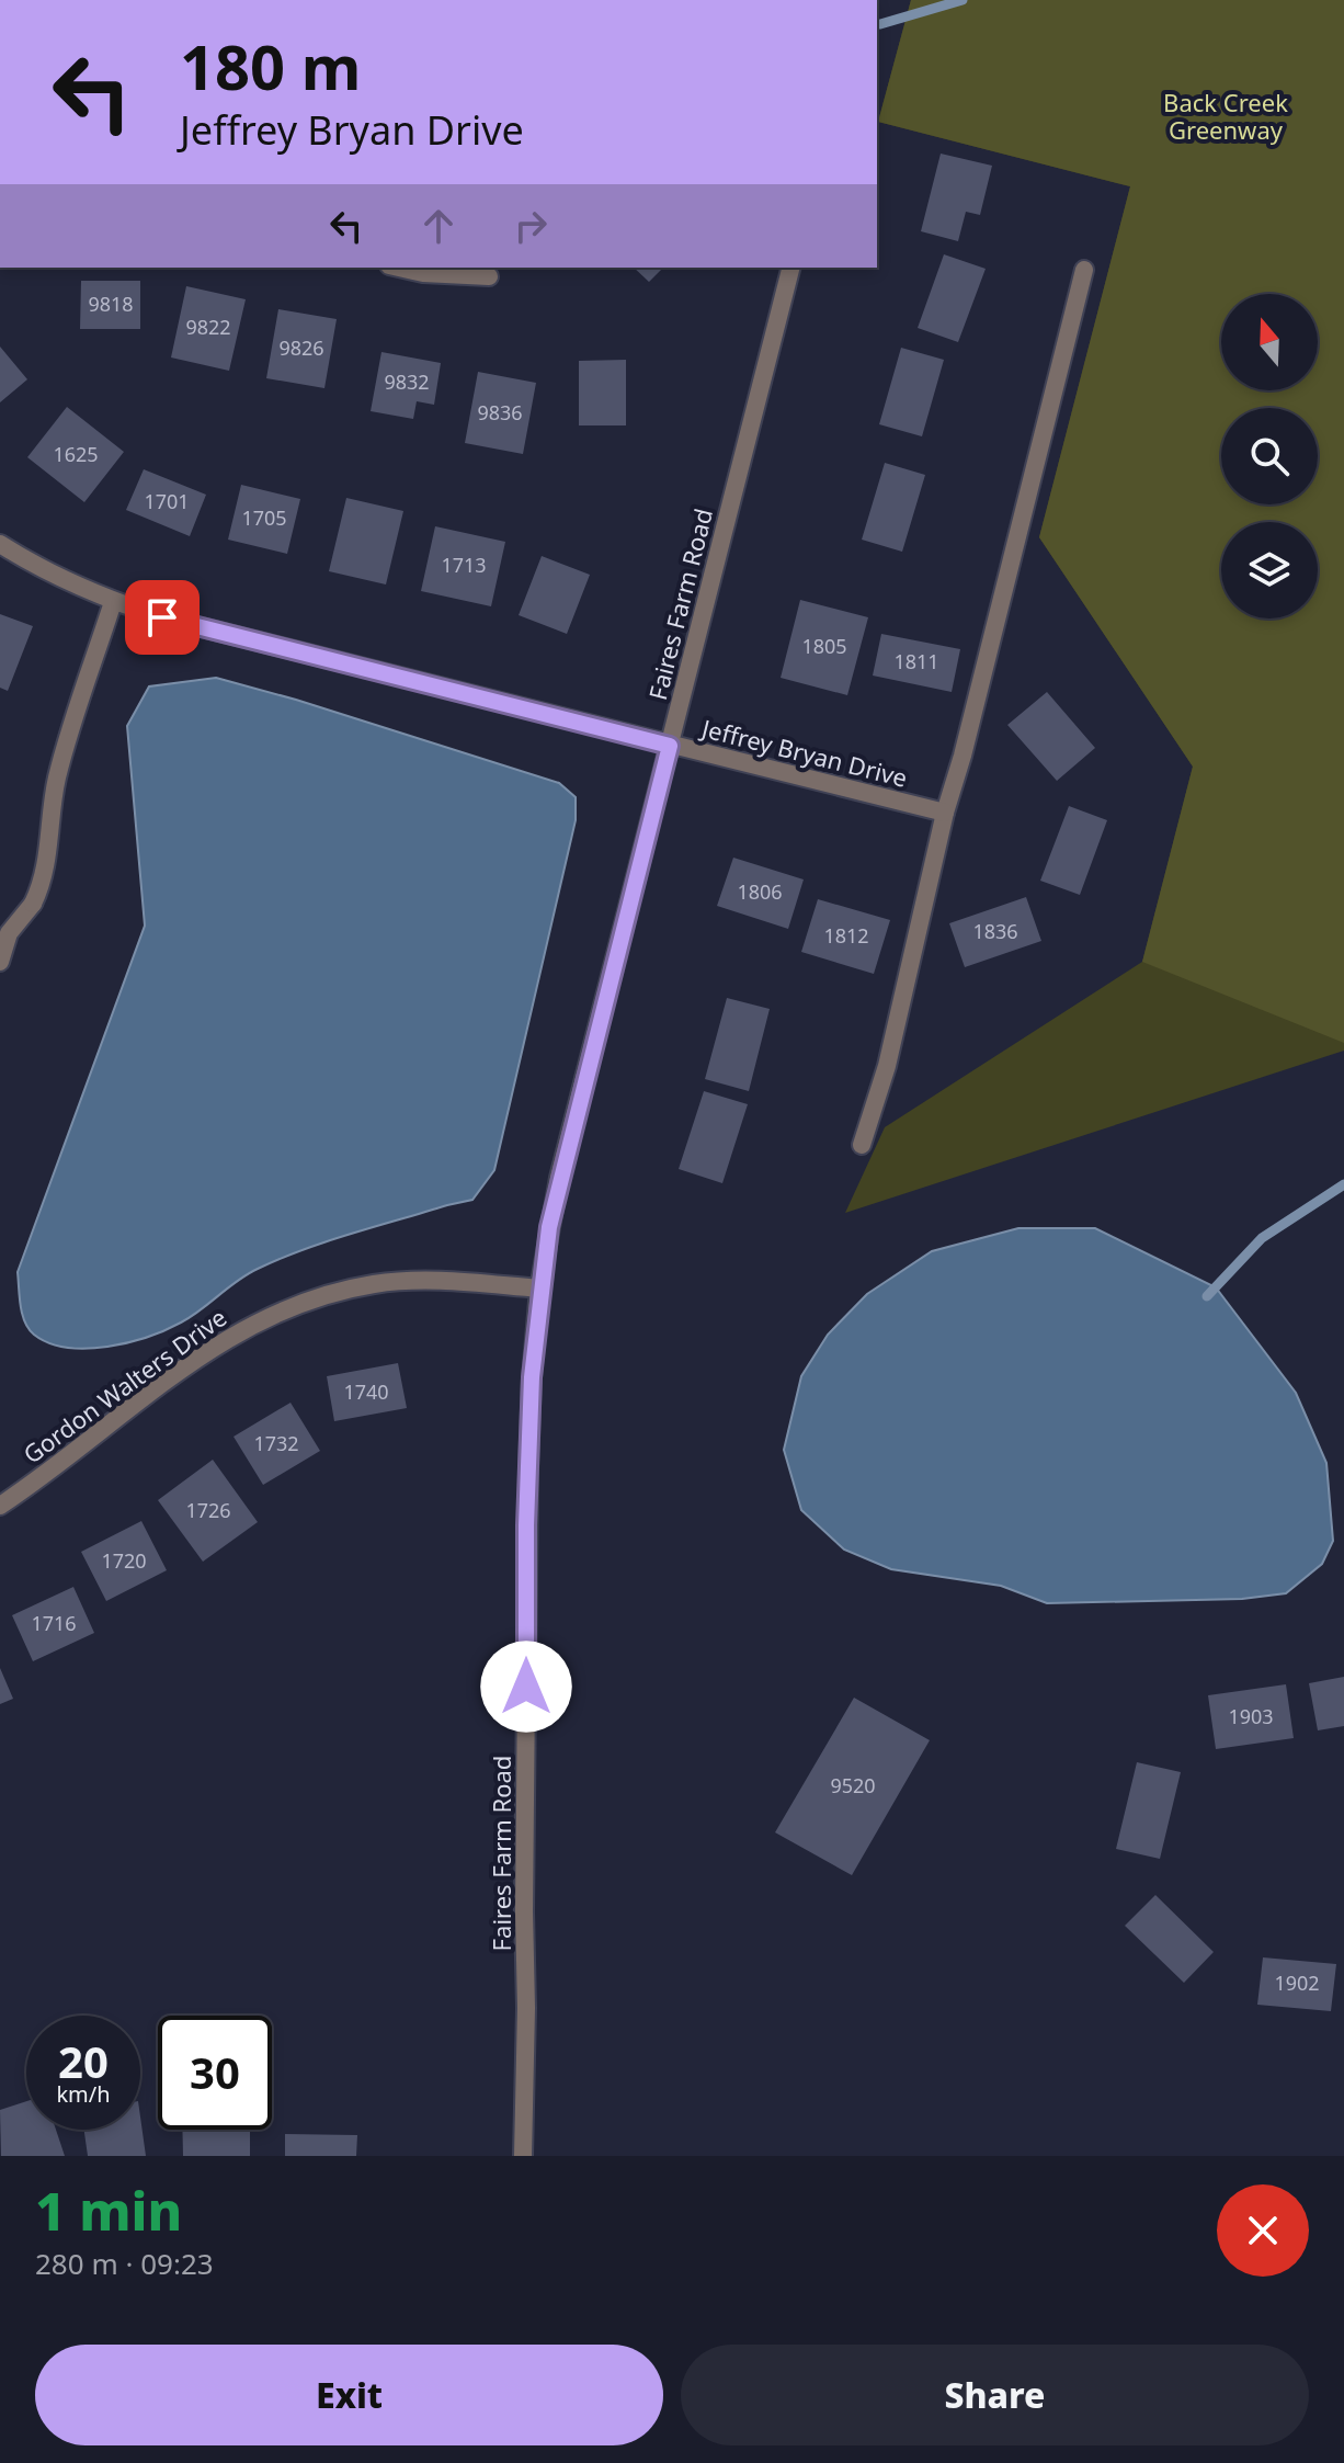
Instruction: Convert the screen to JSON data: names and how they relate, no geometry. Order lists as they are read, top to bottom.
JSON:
{
  "streets": {
    "street": ["Faires Farm Road", "Jeffrey Bryan Drive", "Gordon Walters Drive"]
  },
  "crossings": [
    ["Faires Farm Road", "Jeffrey Bryan Drive"],
    ["Faires Farm Road", "Gordon Walters Drive"]
  ],
  "parks": ["Back Creek Greenway"],
  "house_numbers": [
    "9818",
    "9822",
    "9826",
    "9832",
    "9836",
    "1625",
    "1701",
    "1705",
    "1713",
    "1805",
    "1811",
    "1806",
    "1836",
    "1812",
    "1740",
    "1732",
    "1726",
    "1720",
    "1716",
    "1903",
    "9520",
    "1902"
  ],
  "north": "top",
  "page": {
    "turn": ["180 m", "Jeffrey Bryan Drive"],
    "speed": "20 km/h",
    "limit": "30",
    "heading": ["1 min", "280 m · 09:23"],
    "buttons": ["Exit", "Share"]
  }
}
